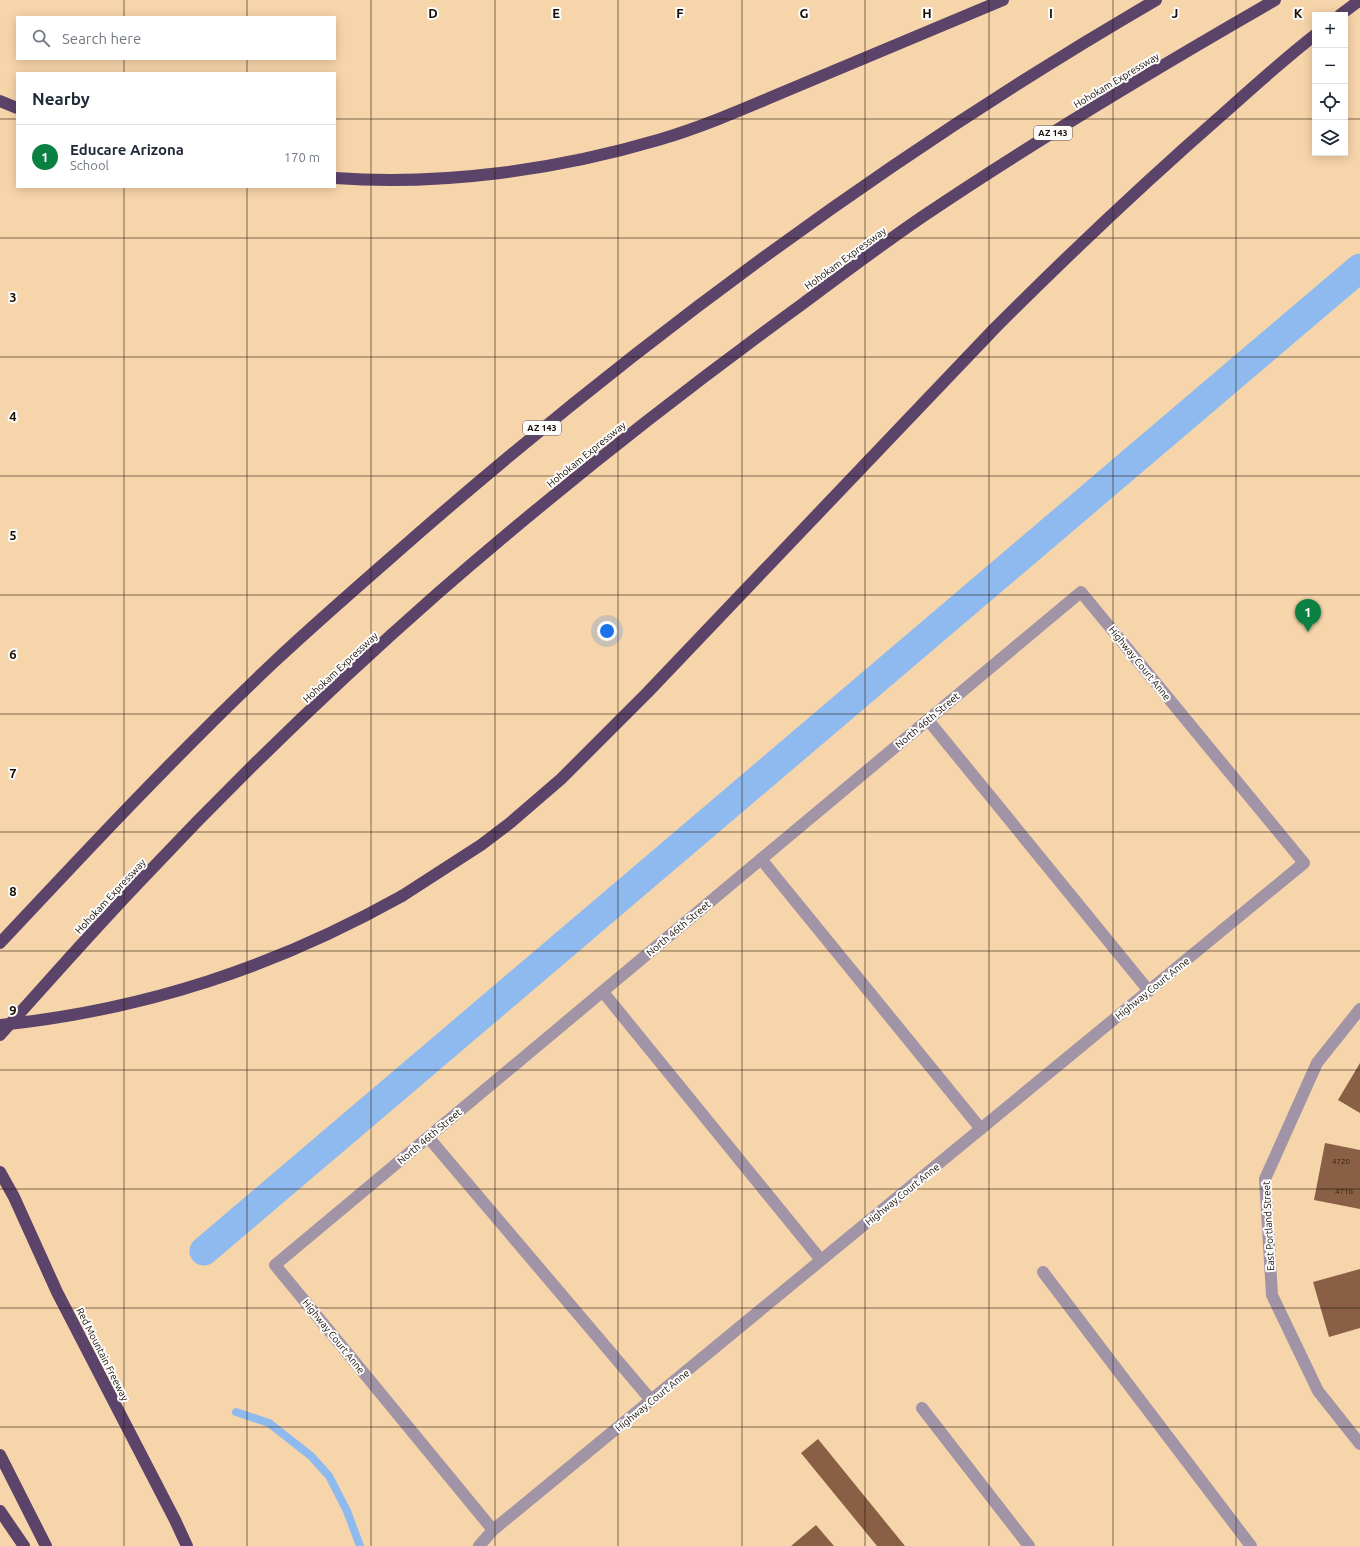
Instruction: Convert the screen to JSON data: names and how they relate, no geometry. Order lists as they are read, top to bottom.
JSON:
{
  "streets": {
    "highway": ["Hohokam Expressway", "AZ 143", "Red Mountain Freeway"],
    "street": ["Highway Court Anne", "North 46th Street", "East Portland Street"]
  },
  "crossings": [
    ["Highway Court Anne", "North 46th Street"]
  ],
  "house_numbers": ["4720", "4716"],
  "page": {
    "map_buttons": ["+", "−"],
    "search": "Search here",
    "heading": "Nearby",
    "list": [
      {
        "mark": "1",
        "name": "Educare Arizona",
        "note": "School",
        "value": "170 m"
      }
    ],
    "pins": "1"
  },
  "grid": {
    "columns": [
      "D",
      "E",
      "F",
      "G",
      "H",
      "I",
      "J",
      "K"
    ],
    "rows": [
      "3",
      "4",
      "5",
      "6",
      "7",
      "8",
      "9"
    ]
  }
}
